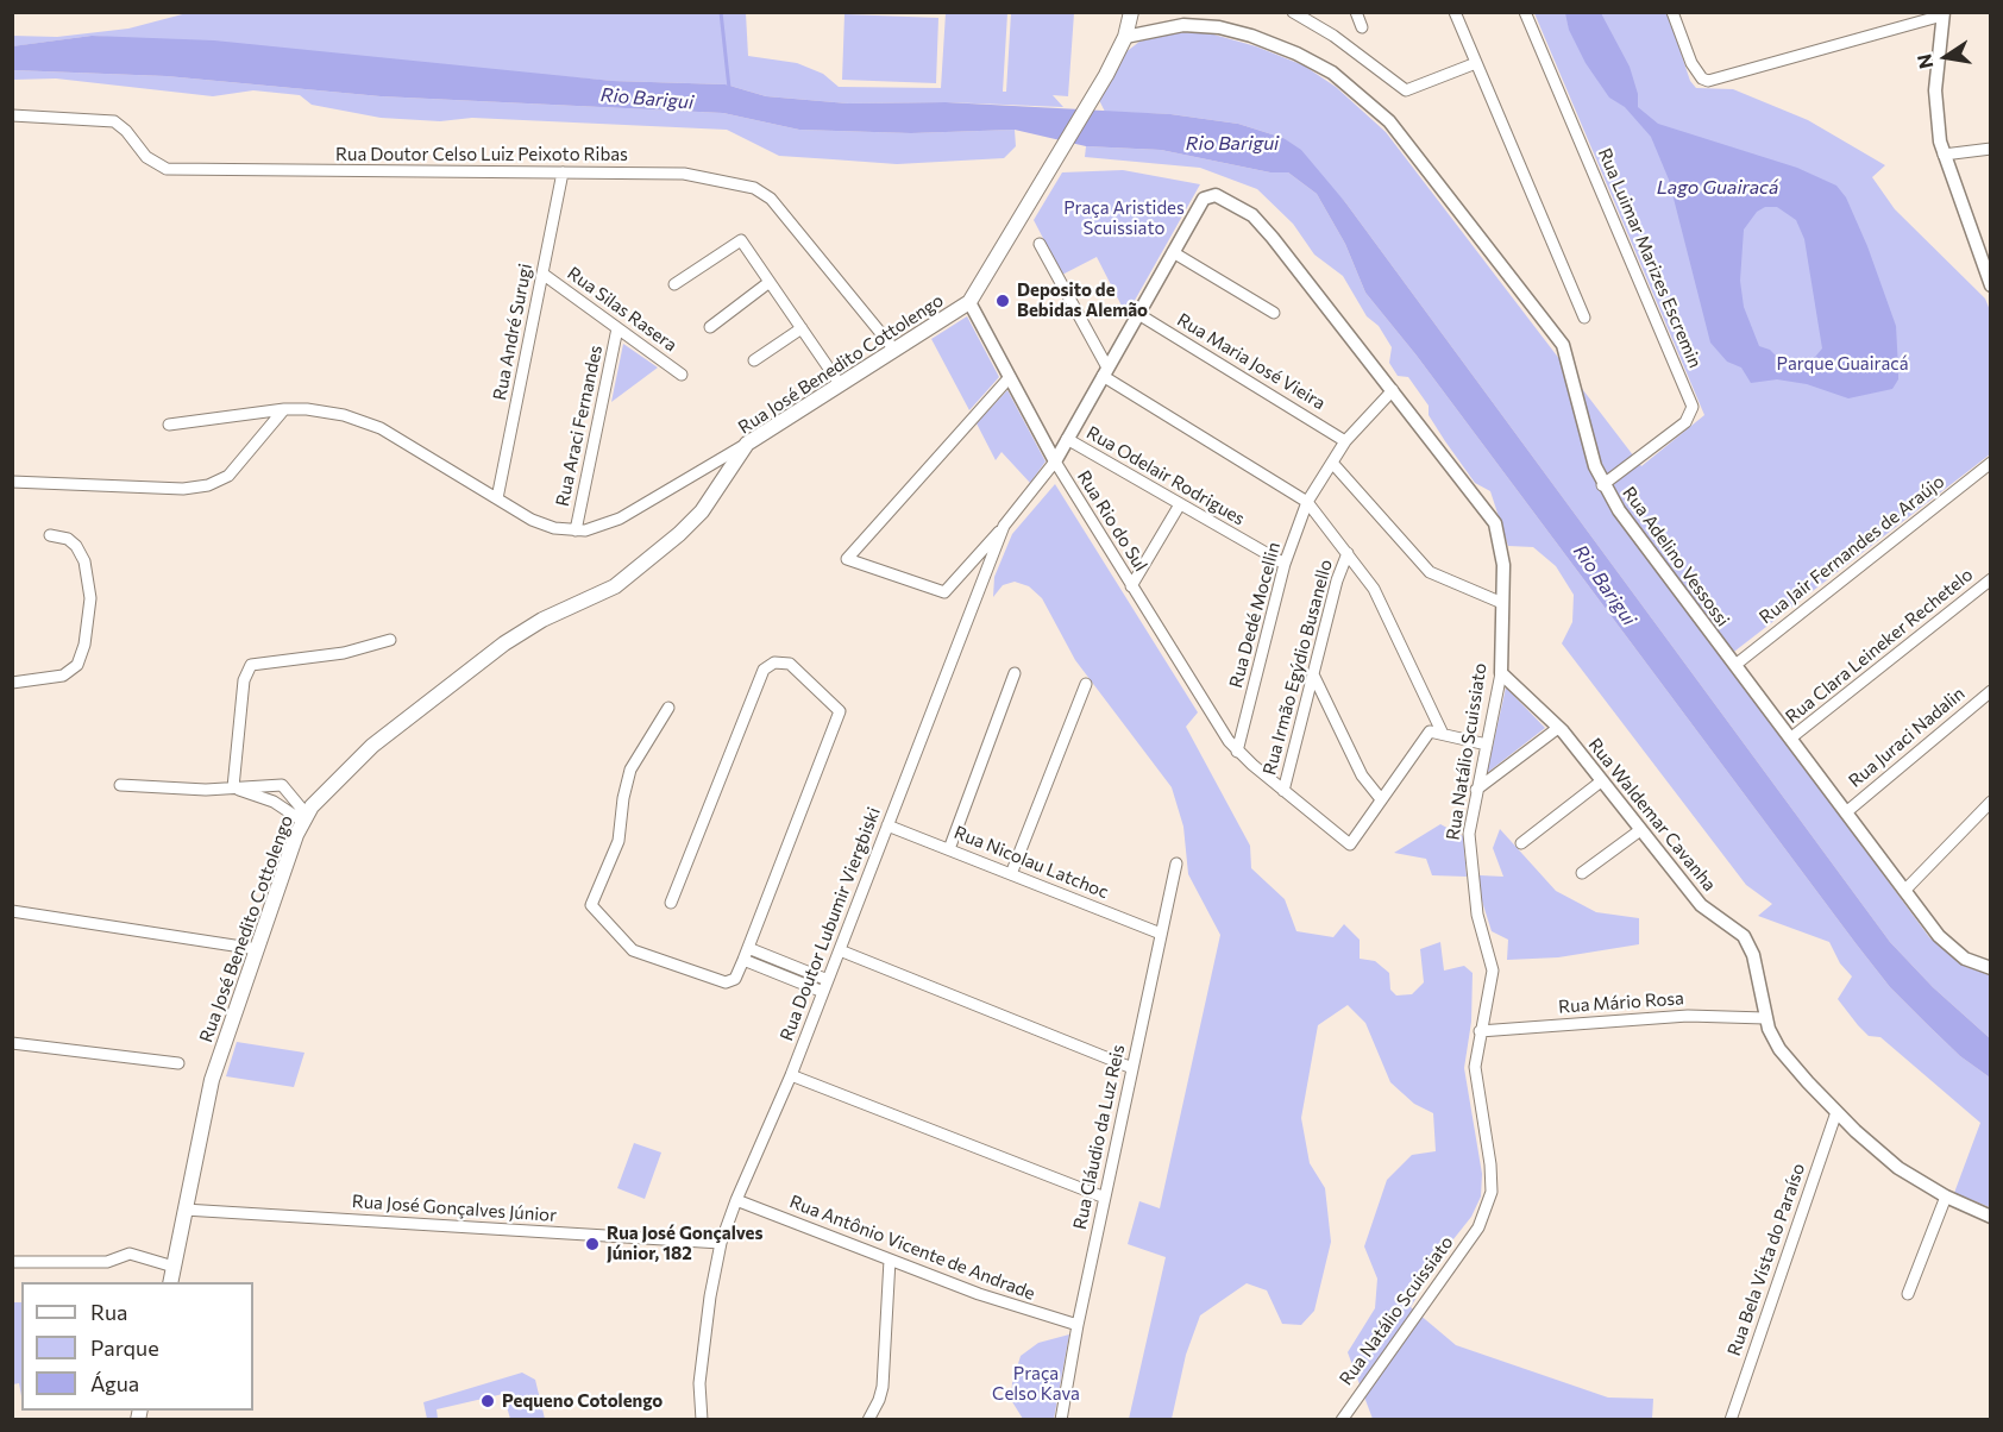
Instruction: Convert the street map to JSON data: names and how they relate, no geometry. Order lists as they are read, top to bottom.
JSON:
{
  "streets": {
    "main road": ["Rua José Benedito Cottolengo"],
    "street": [
      "Rua Doutor Celso Luiz Peixoto Ribas",
      "Rua Luimar Marizes Escremin",
      "Rua Silas Rasera",
      "Rua André Surugi",
      "Rua Maria José Vieira",
      "Rua Araci Fernandes",
      "Rua Odelair Rodrigues",
      "Rua Rio do Sul",
      "Rua Jair Fernandes de Araújo",
      "Rua Adelino Vessossi",
      "Rua Dedé Mocellin",
      "Rua Clara Leineker Rechetelo",
      "Rua Irmão Egýdio Busanello",
      "Rua Juraci Nadalin",
      "Rua Natálio Scuissiato",
      "Rua Waldemar Cavanha",
      "Rua Nicolau Latchoc",
      "Rua Doutor Lubumir Viergbiski",
      "Rua Mário Rosa",
      "Rua Cláudio da Luz Reis",
      "Rua José Gonçalves Júnior",
      "Rua Antônio Vicente de Andrade",
      "Rua Bela Vista do Paraíso"
    ]
  },
  "crossings": [
    ["Rua Doutor Celso Luiz Peixoto Ribas", "Rua André Surugi"],
    ["Rua Doutor Celso Luiz Peixoto Ribas", "Rua José Benedito Cottolengo"],
    ["Rua Luimar Marizes Escremin", "Rua Adelino Vessossi"],
    ["Rua Silas Rasera", "Rua André Surugi"],
    ["Rua Silas Rasera", "Rua Araci Fernandes"],
    ["Rua Maria José Vieira", "Rua Dedé Mocellin"],
    ["Rua José Benedito Cottolengo", "Rua Rio do Sul"],
    ["Rua José Benedito Cottolengo", "Rua Adelino Vessossi"],
    ["Rua José Benedito Cottolengo", "Rua José Gonçalves Júnior"],
    ["Rua Odelair Rodrigues", "Rua Dedé Mocellin"],
    ["Rua Rio do Sul", "Rua Dedé Mocellin"],
    ["Rua Rio do Sul", "Rua Irmão Egýdio Busanello"],
    ["Rua Rio do Sul", "Rua Doutor Lubumir Viergbiski"],
    ["Rua Jair Fernandes de Araújo", "Rua Adelino Vessossi"],
    ["Rua Adelino Vessossi", "Rua Clara Leineker Rechetelo"],
    ["Rua Adelino Vessossi", "Rua Juraci Nadalin"],
    ["Rua Dedé Mocellin", "Rua Natálio Scuissiato"],
    ["Rua Natálio Scuissiato", "Rua Waldemar Cavanha"],
    ["Rua Natálio Scuissiato", "Rua Mário Rosa"],
    ["Rua Waldemar Cavanha", "Rua Mário Rosa"],
    ["Rua Waldemar Cavanha", "Rua Bela Vista do Paraíso"],
    ["Rua Nicolau Latchoc", "Rua Doutor Lubumir Viergbiski"],
    ["Rua Nicolau Latchoc", "Rua Cláudio da Luz Reis"],
    ["Rua Doutor Lubumir Viergbiski", "Rua José Gonçalves Júnior"],
    ["Rua Doutor Lubumir Viergbiski", "Rua Antônio Vicente de Andrade"],
    ["Rua Cláudio da Luz Reis", "Rua Antônio Vicente de Andrade"]
  ],
  "water": ["Rio Barigui", "Lago Guairacá"],
  "parks": ["Praça Aristides Scuissiato", "Parque Guairacá", "Praça Celso Kava"],
  "places": ["Deposito de Bebidas Alemão", "Rua José Gonçalves Júnior, 182", "Pequeno Cotolengo"],
  "legend": ["Rua", "Parque", "Água"],
  "north": "left"
}
